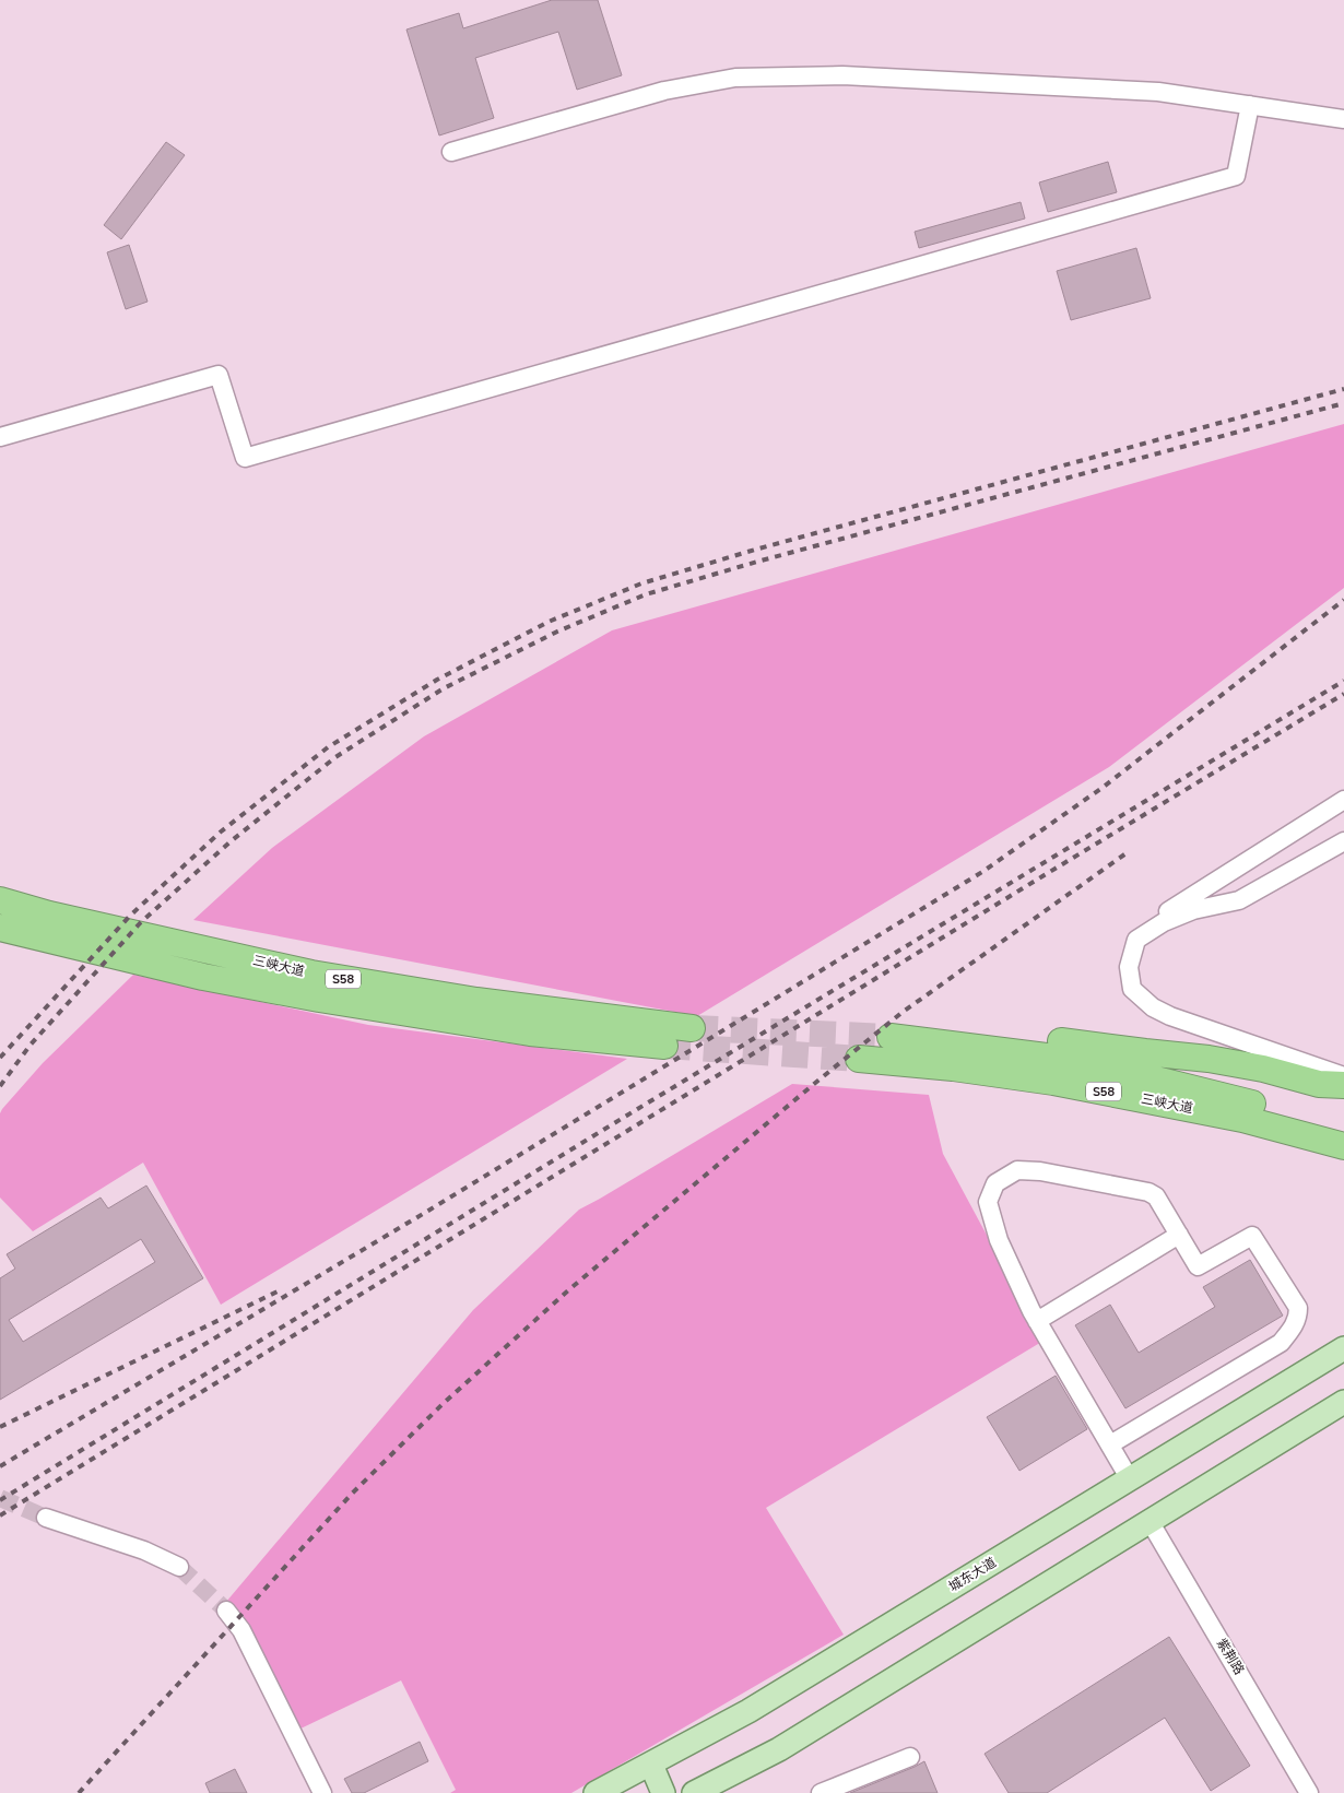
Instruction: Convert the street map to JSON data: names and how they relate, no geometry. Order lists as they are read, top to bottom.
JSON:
{
  "streets": {
    "highway": ["三峡大道", "S58"],
    "main road": ["城东大道"],
    "street": ["紫荆路"]
  }
}
